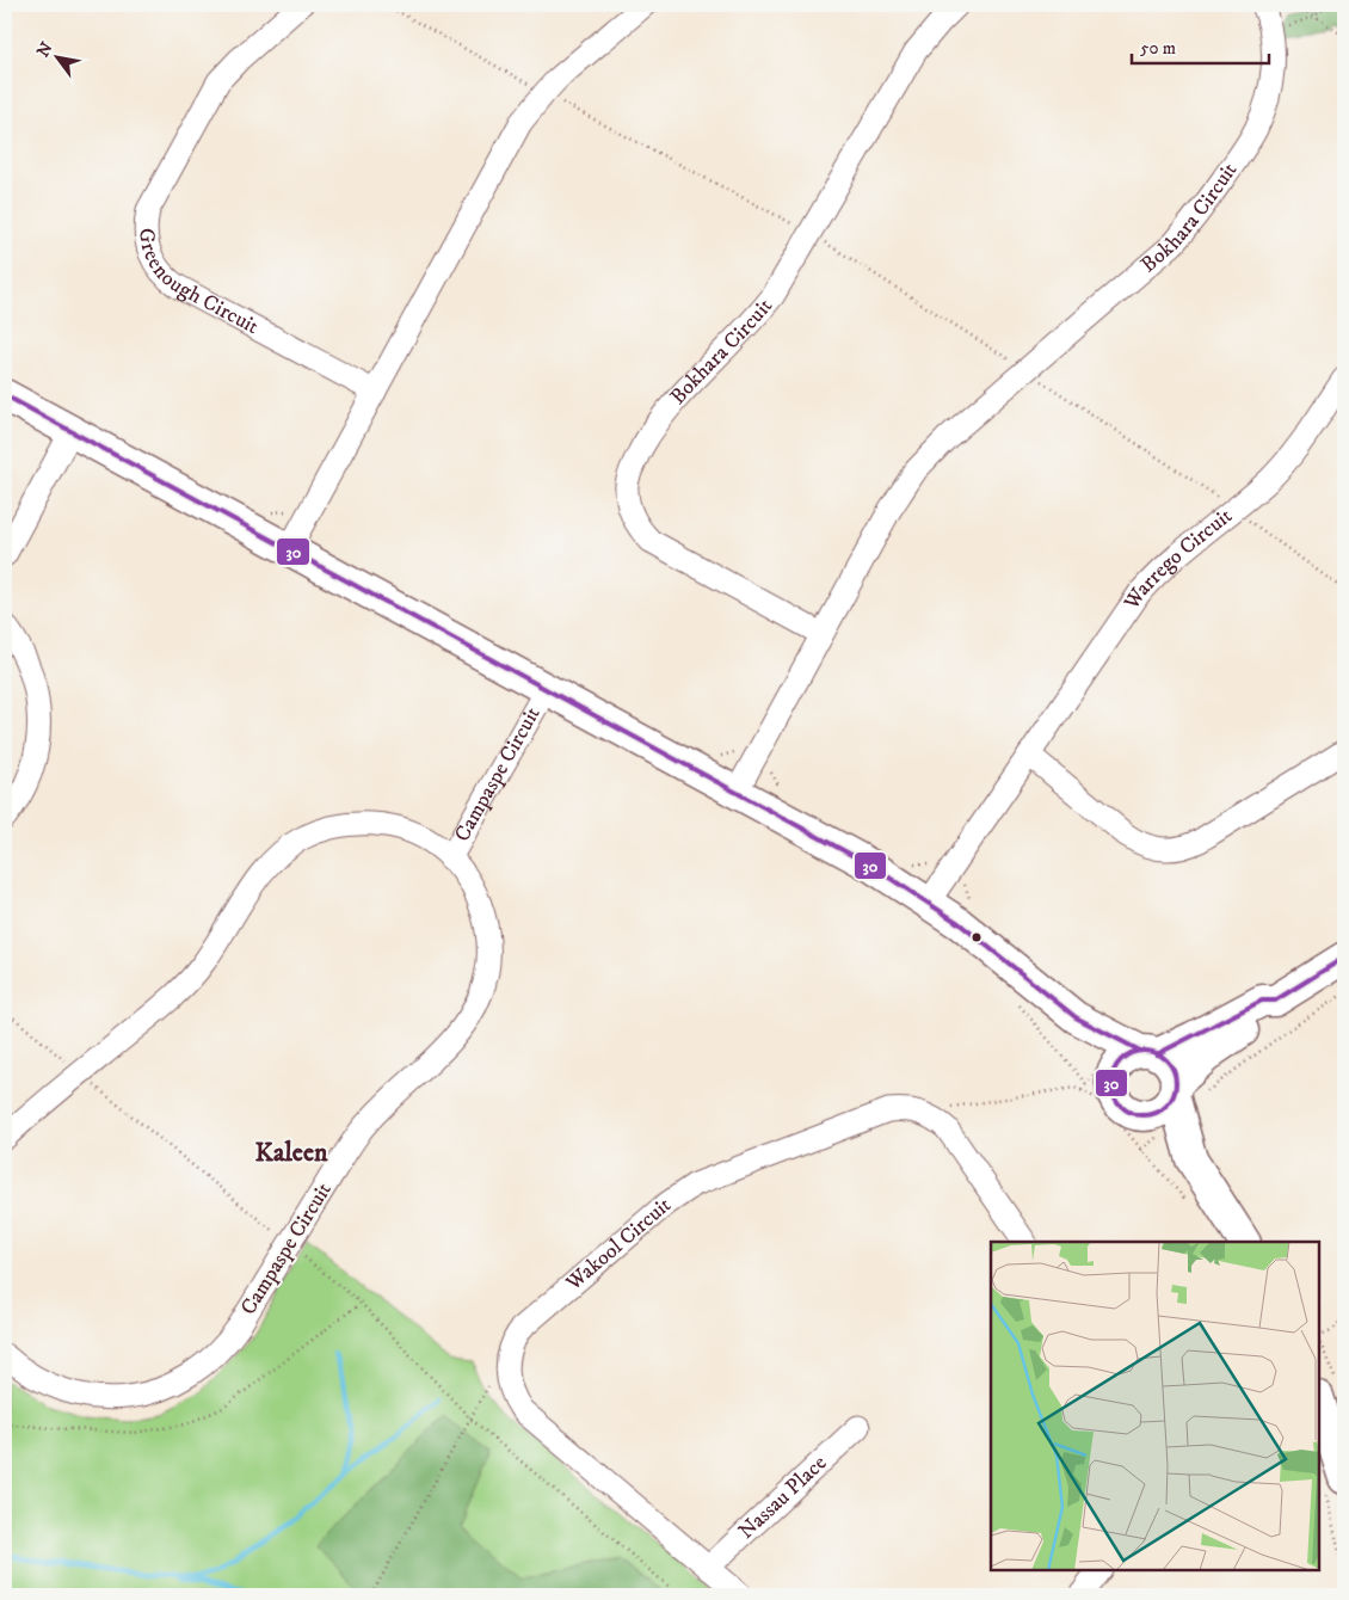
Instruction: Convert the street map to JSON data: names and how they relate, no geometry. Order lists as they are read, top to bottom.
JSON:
{
  "streets": {
    "street": [
      "Bokhara Circuit",
      "Greenough Circuit",
      "Warrego Circuit",
      "Campaspe Circuit",
      "Wakool Circuit",
      "Nassau Place"
    ]
  },
  "districts": ["Kaleen"],
  "lines": ["transit line 30"],
  "scale_bar": "50 m",
  "north": "top left"
}
